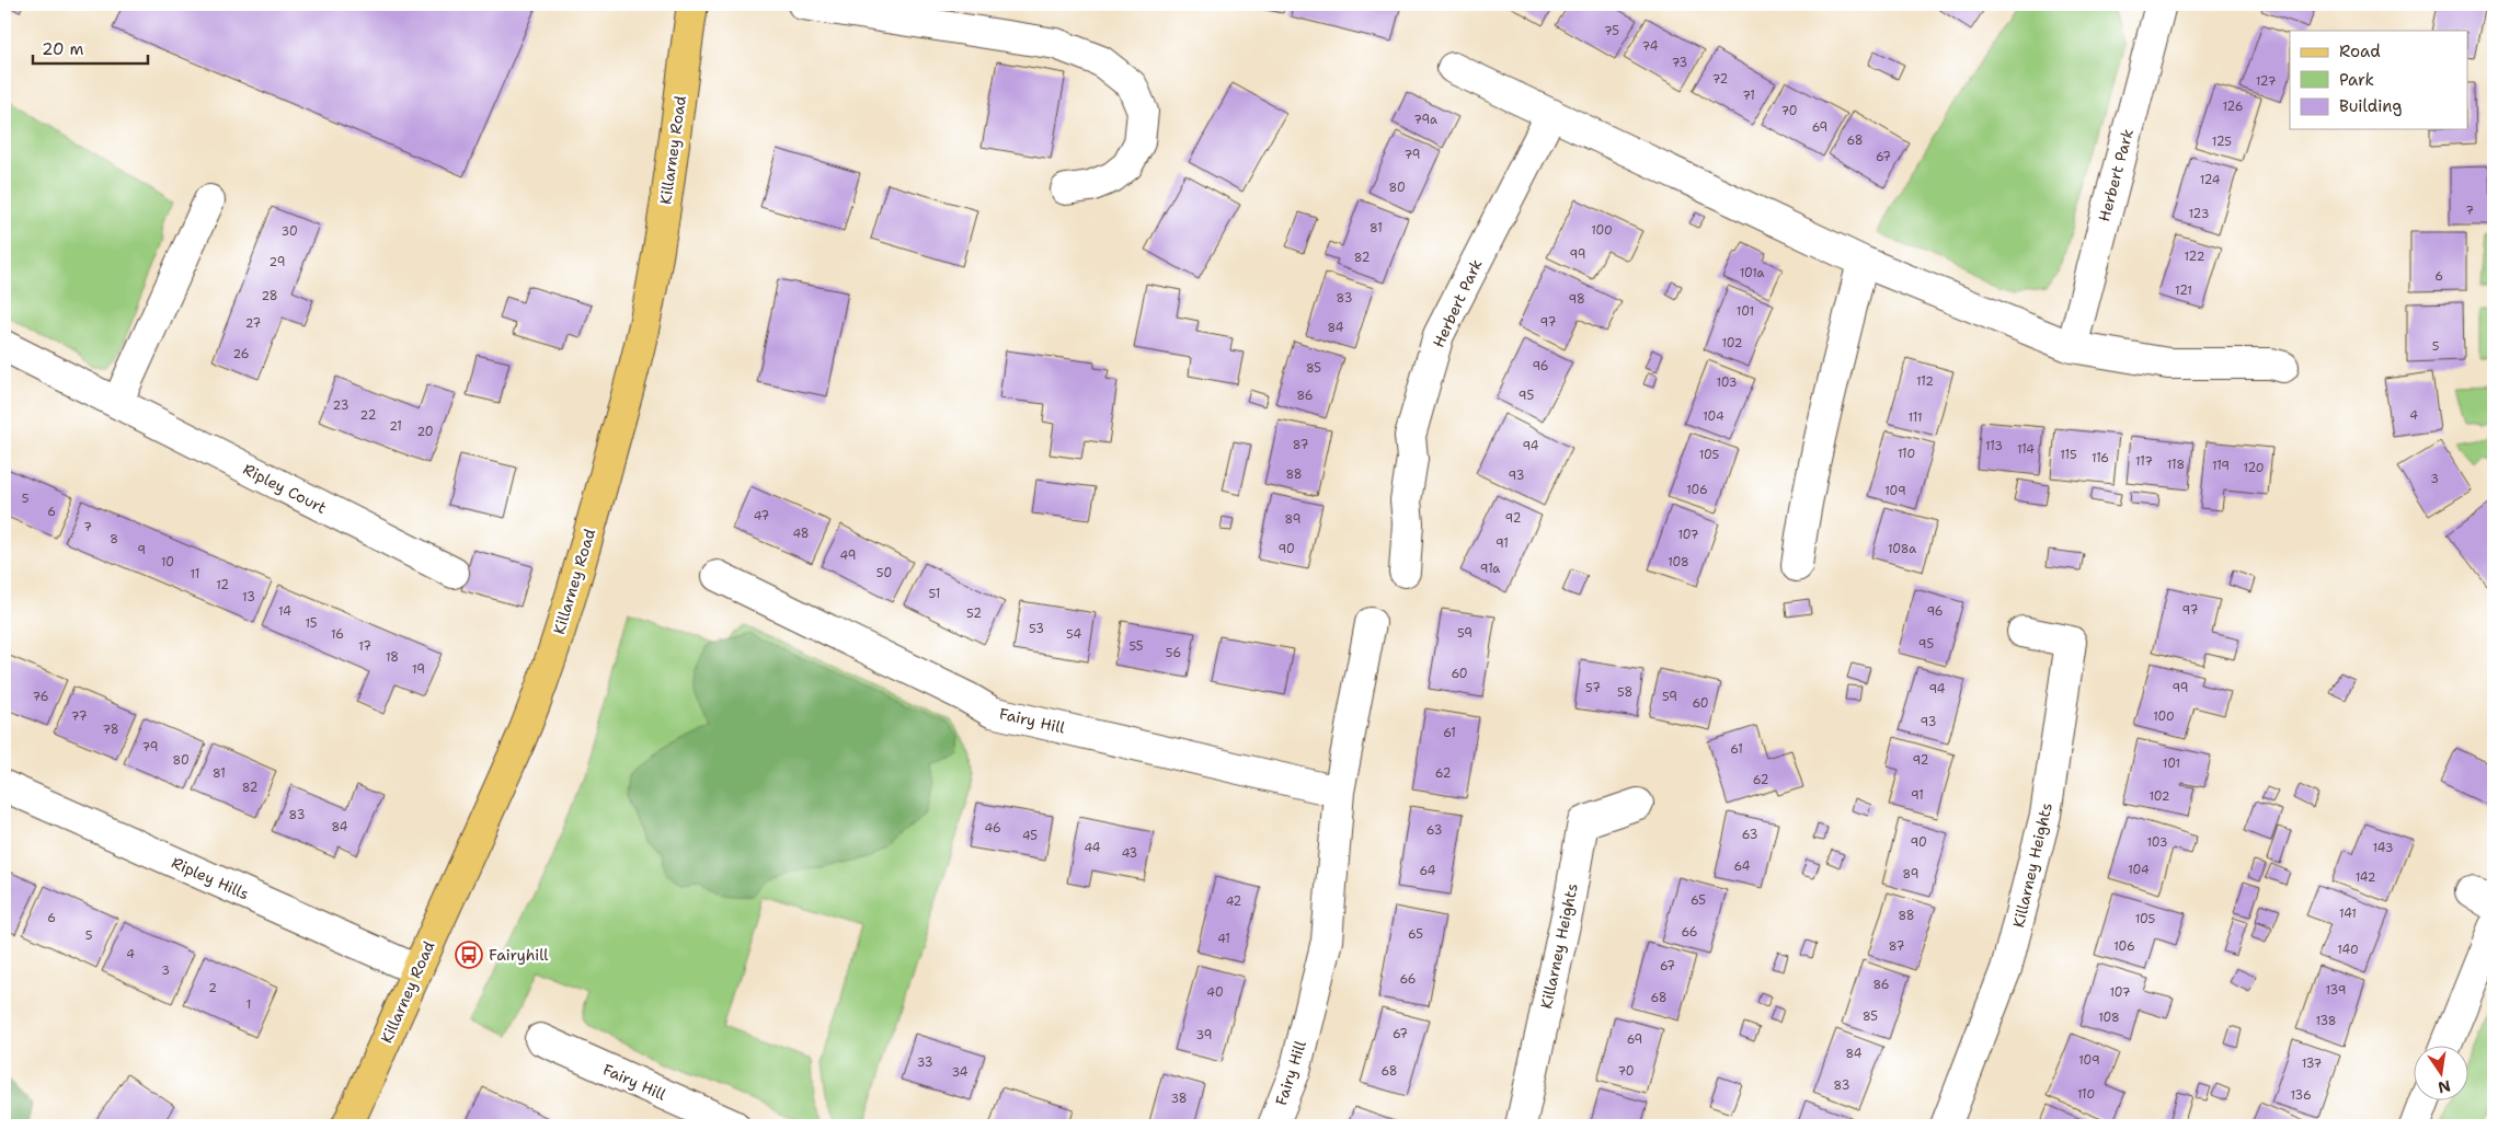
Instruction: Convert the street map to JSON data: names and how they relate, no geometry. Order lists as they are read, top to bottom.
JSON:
{
  "streets": {
    "main road": ["Killarney Road"],
    "street": [
      "Herbert Park",
      "Ripley Court",
      "Fairy Hill",
      "Killarney Heights",
      "Ripley Hills"
    ]
  },
  "crossings": [
    ["Killarney Road", "Ripley Hills"]
  ],
  "places": {
    "bus stop": ["Fairyhill"]
  },
  "house_numbers": [
    "75",
    "74",
    "73",
    "72",
    "127",
    "71",
    "126",
    "70",
    "79a",
    "69",
    "68",
    "125",
    "79",
    "67",
    "124",
    "80",
    "7",
    "123",
    "81",
    "100",
    "30",
    "99",
    "122",
    "82",
    "29",
    "101a",
    "6",
    "121",
    "28",
    "83",
    "98",
    "101",
    "97",
    "27",
    "84",
    "102",
    "5",
    "26",
    "96",
    "85",
    "112",
    "103",
    "86",
    "95",
    "23",
    "22",
    "4",
    "104",
    "111",
    "21",
    "20",
    "87",
    "94",
    "113",
    "114",
    "110",
    "105",
    "115",
    "116",
    "117",
    "118",
    "119",
    "120",
    "88",
    "93",
    "3",
    "106",
    "109",
    "5",
    "6",
    "47",
    "92",
    "89",
    "7",
    "48",
    "107",
    "8",
    "91",
    "90",
    "108a",
    "9",
    "49",
    "10",
    "108",
    "91a",
    "50",
    "11",
    "12",
    "51",
    "13",
    "97",
    "14",
    "96",
    "52",
    "15",
    "53",
    "59",
    "16",
    "54",
    "95",
    "17",
    "55",
    "56",
    "18",
    "19",
    "60",
    "57",
    "99",
    "94",
    "58",
    "76",
    "59",
    "60",
    "77",
    "100",
    "93",
    "78",
    "61",
    "79",
    "61",
    "80",
    "92",
    "101",
    "81",
    "62",
    "62",
    "82",
    "91",
    "102",
    "83",
    "84",
    "46",
    "63",
    "63",
    "45",
    "90",
    "103",
    "44",
    "143",
    "43",
    "64",
    "104",
    "64",
    "89",
    "142",
    "65",
    "42",
    "141",
    "88",
    "6",
    "105",
    "66",
    "65",
    "5",
    "41",
    "87",
    "106",
    "140",
    "4",
    "67",
    "3",
    "66",
    "86",
    "2",
    "139",
    "40",
    "107",
    "68",
    "1",
    "85",
    "108",
    "138",
    "67",
    "39",
    "69",
    "84",
    "109",
    "33",
    "137",
    "68",
    "70",
    "34",
    "83",
    "110",
    "136",
    "38"
  ],
  "legend": ["Road", "Park", "Building"],
  "scale_bar": "20 m",
  "north": "bottom"
}
